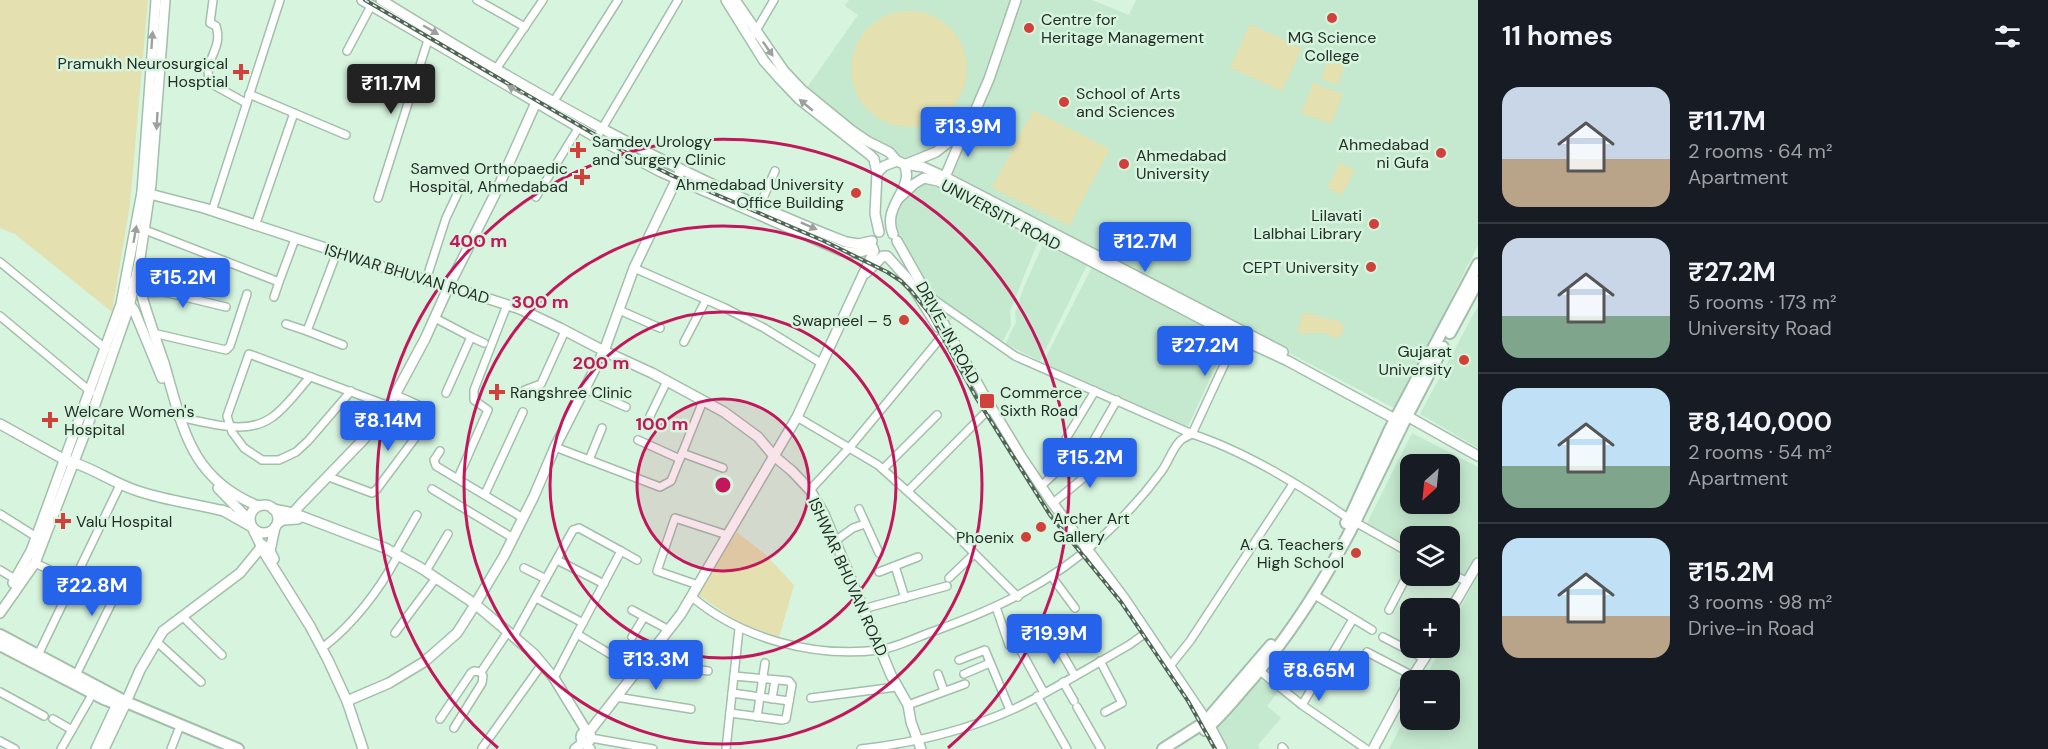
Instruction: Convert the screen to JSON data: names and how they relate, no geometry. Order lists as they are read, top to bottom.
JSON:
{
  "streets": {
    "street": ["UNIVERSITY ROAD", "ISHWAR BHUVAN ROAD", "DRIVE-IN ROAD"]
  },
  "places": {
    "other": [
      "MG Science College",
      "Centre for Heritage Management",
      "School of Arts and Sciences",
      "Ahmedabad ni Gufa",
      "Ahmedabad University",
      "Ahmedabad University Office Building",
      "Lilavati Lalbhai Library",
      "CEPT University",
      "Swapneel – 5",
      "Gujarat University",
      "Archer Art Gallery",
      "Phoenix",
      "A. G. Teachers High School"
    ],
    "health": [
      "Pramukh Neurosurgical Hosptial",
      "Samdev Urology and Surgery Clinic",
      "Samved Orthopaedic Hospital, Ahmedabad",
      "Rangshree Clinic",
      "Welcare Women's Hospital",
      "Valu Hospital"
    ],
    "transit": ["Commerce Sixth Road"]
  },
  "north": "bottom left",
  "page": {
    "heading": "11 homes",
    "price": [
      "₹11.7M",
      "₹13.9M",
      "₹12.7M",
      "₹15.2M",
      "₹27.2M",
      "₹8.14M",
      "₹15.2M",
      "₹22.8M",
      "₹19.9M",
      "₹13.3M",
      "₹8.65M"
    ],
    "list": [
      {
        "name": "₹11.7M",
        "note": "2 rooms · 64 m² · Apartment"
      },
      {
        "name": "₹27.2M",
        "note": "5 rooms · 173 m² · University Road"
      },
      {
        "name": "₹8,140,000",
        "note": "2 rooms · 54 m² · Apartment"
      },
      {
        "name": "₹15.2M",
        "note": "3 rooms · 98 m² · Drive-in Road"
      }
    ],
    "map_buttons": ["+", "−"]
  },
  "rings": [
    "400 m",
    "300 m",
    "200 m",
    "100 m"
  ]
}
